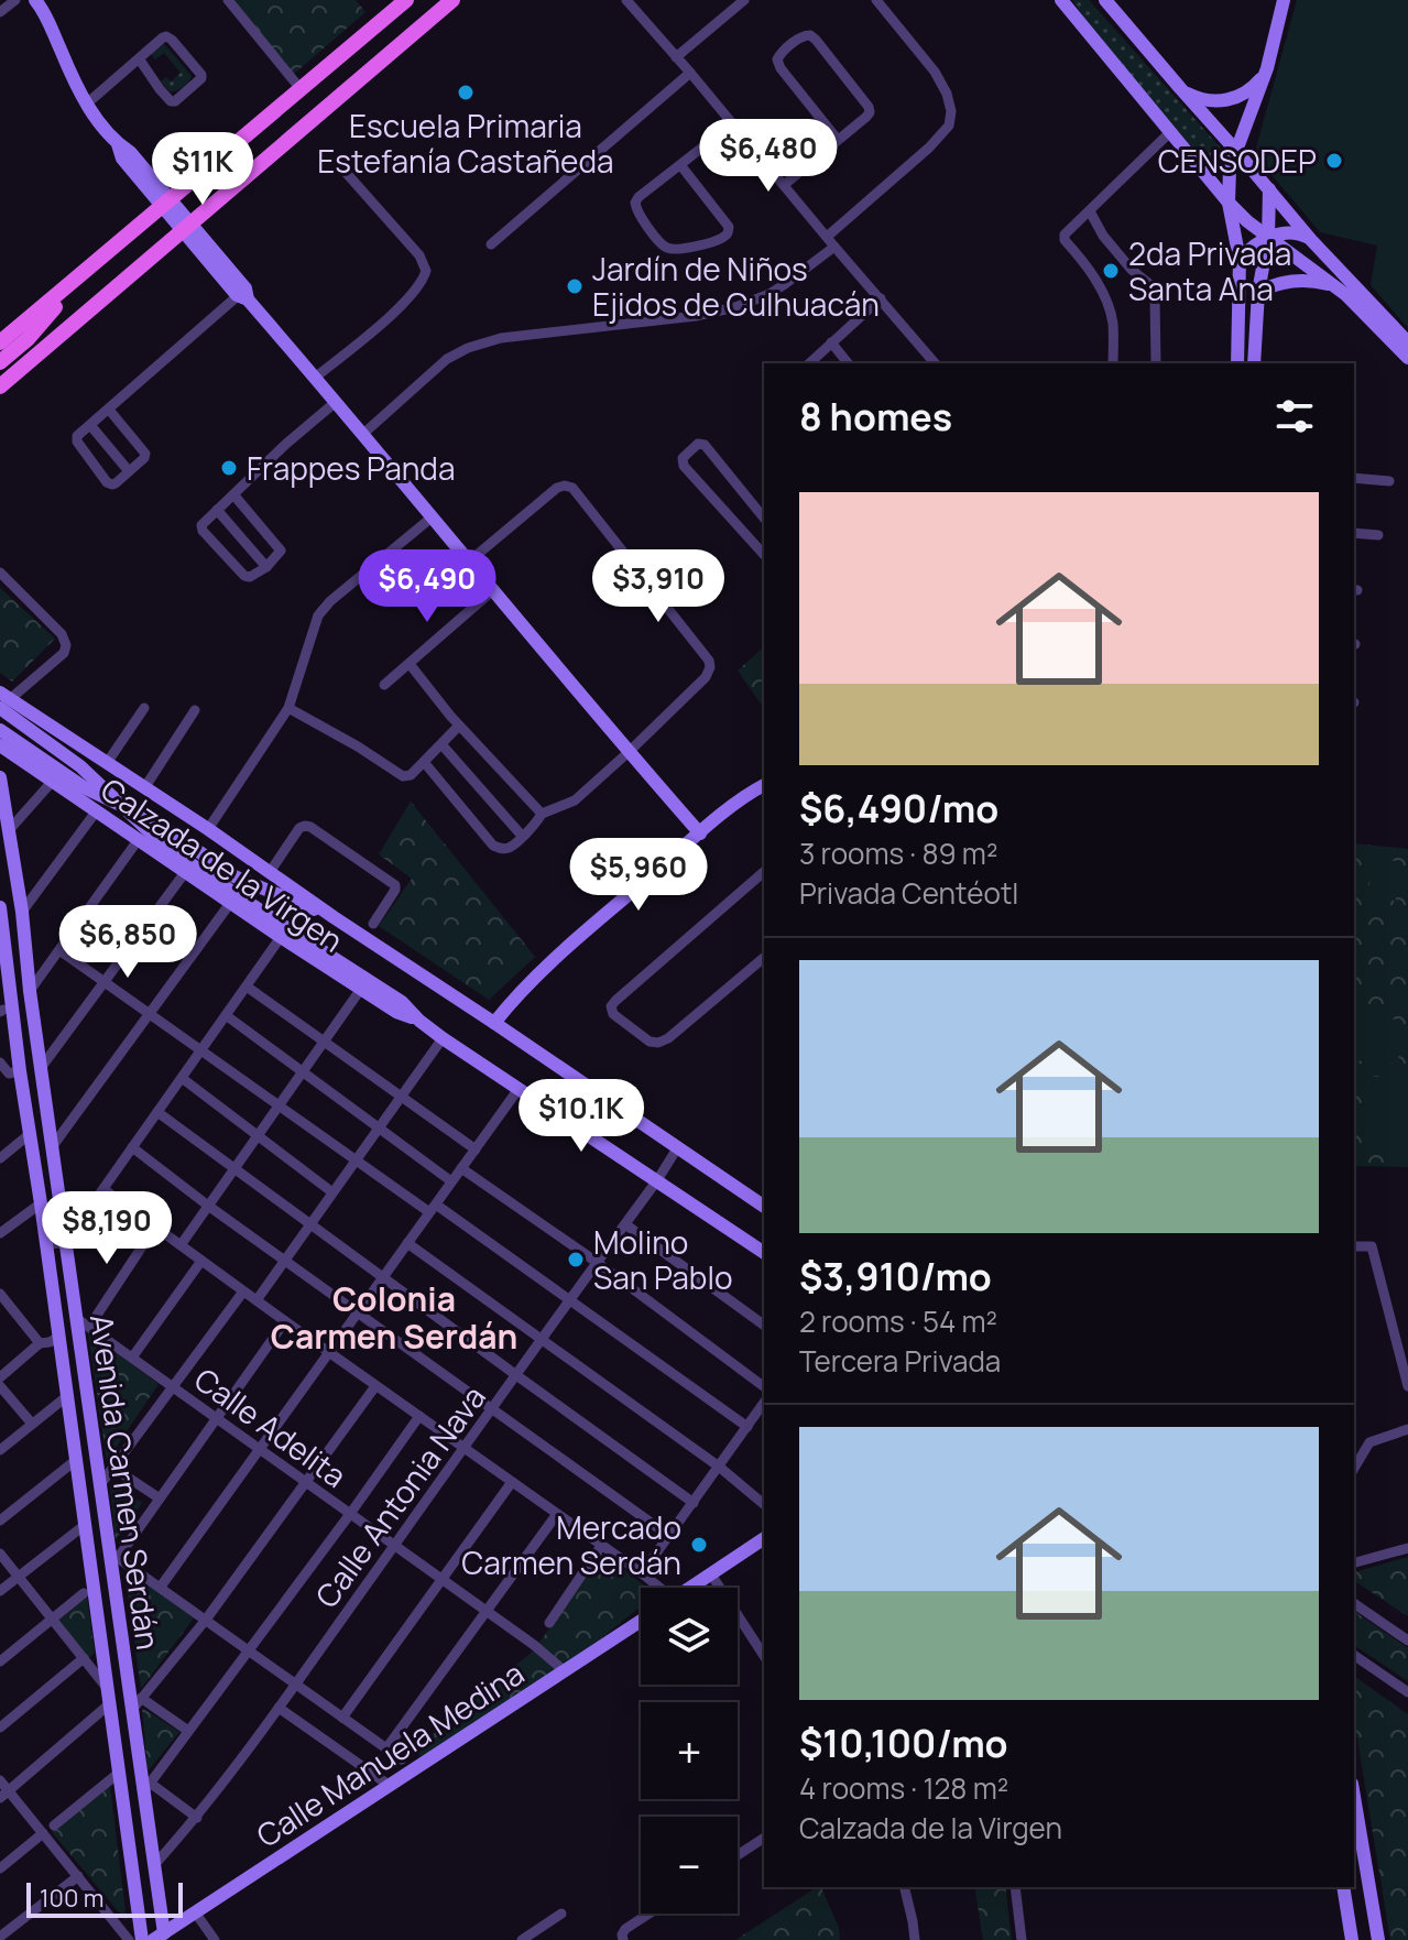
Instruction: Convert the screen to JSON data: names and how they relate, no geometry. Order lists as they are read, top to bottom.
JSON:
{
  "streets": {
    "street": [
      "Calzada de la Virgen",
      "Calle Adelita",
      "Avenida Carmen Serdán",
      "Calle Antonia Nava",
      "Calle Manuela Medina"
    ]
  },
  "crossings": [
    ["Calzada de la Virgen", "Calle Antonia Nava"],
    ["Calle Adelita", "Avenida Carmen Serdán"],
    ["Calle Adelita", "Calle Antonia Nava"],
    ["Calle Adelita", "Calle Manuela Medina"],
    ["Avenida Carmen Serdán", "Calle Antonia Nava"],
    ["Avenida Carmen Serdán", "Calle Manuela Medina"]
  ],
  "districts": ["Colonia Carmen Serdán"],
  "places": [
    "Escuela Primaria Estefanía Castañeda",
    "CENSODEP",
    "2da Privada Santa Ana",
    "Jardín de Niños Ejidos de Culhuacán",
    "Frappes Panda",
    "Molino San Pablo",
    "Mercado Carmen Serdán"
  ],
  "scale_bar": "100 m",
  "page": {
    "price": [
      "$6,480",
      "$11K",
      "$6,490",
      "$3,910",
      "$5,960",
      "$6,850",
      "$10.1K",
      "$8,190"
    ],
    "heading": "8 homes",
    "list": [
      {
        "name": "$6,490/mo",
        "note": "3 rooms · 89 m² · Privada Centéotl"
      },
      {
        "name": "$3,910/mo",
        "note": "2 rooms · 54 m² · Tercera Privada"
      },
      {
        "name": "$10,100/mo",
        "note": "4 rooms · 128 m² · Calzada de la Virgen"
      }
    ],
    "map_buttons": ["+", "−"],
    "scale": "100 m"
  }
}
